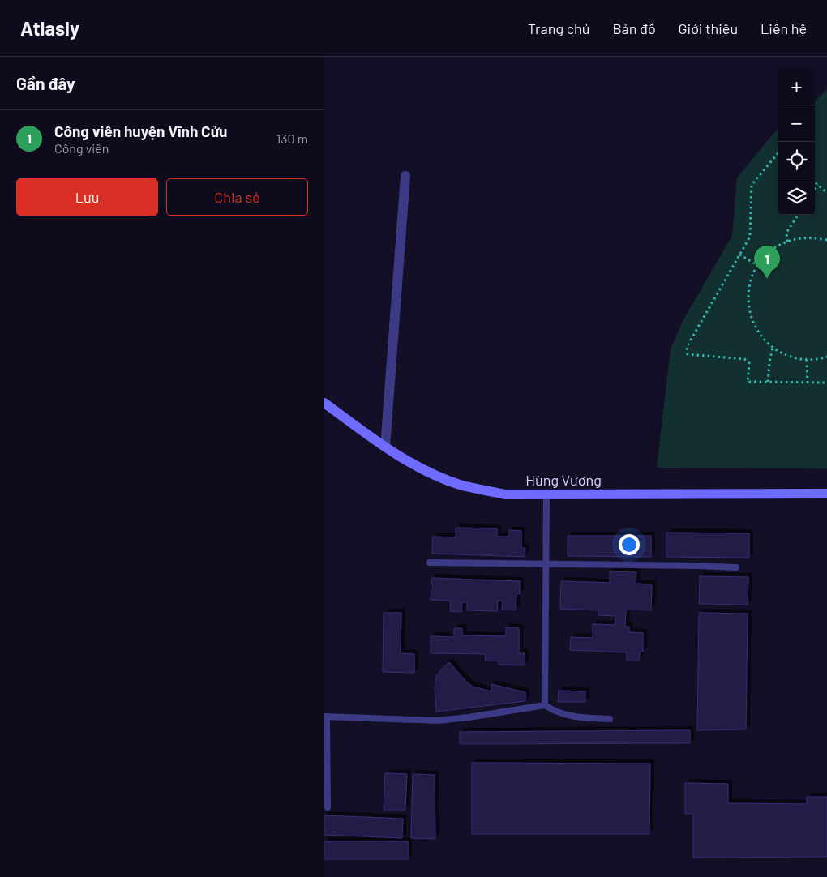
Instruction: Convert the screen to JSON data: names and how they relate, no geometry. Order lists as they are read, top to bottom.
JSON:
{
  "streets": {
    "street": ["Hùng Vương"]
  },
  "page": {
    "header": "Atlasly",
    "nav": [
      "Trang chủ",
      "Bản đồ",
      "Giới thiệu",
      "Liên hệ"
    ],
    "heading": "Gần đây",
    "map_buttons": ["+", "−"],
    "list": [
      {
        "mark": "1",
        "name": "Công viên huyện Vĩnh Cửu",
        "note": "Công viên",
        "value": "130 m"
      }
    ],
    "buttons": ["Lưu", "Chia sẻ"],
    "pins": "1"
  }
}
